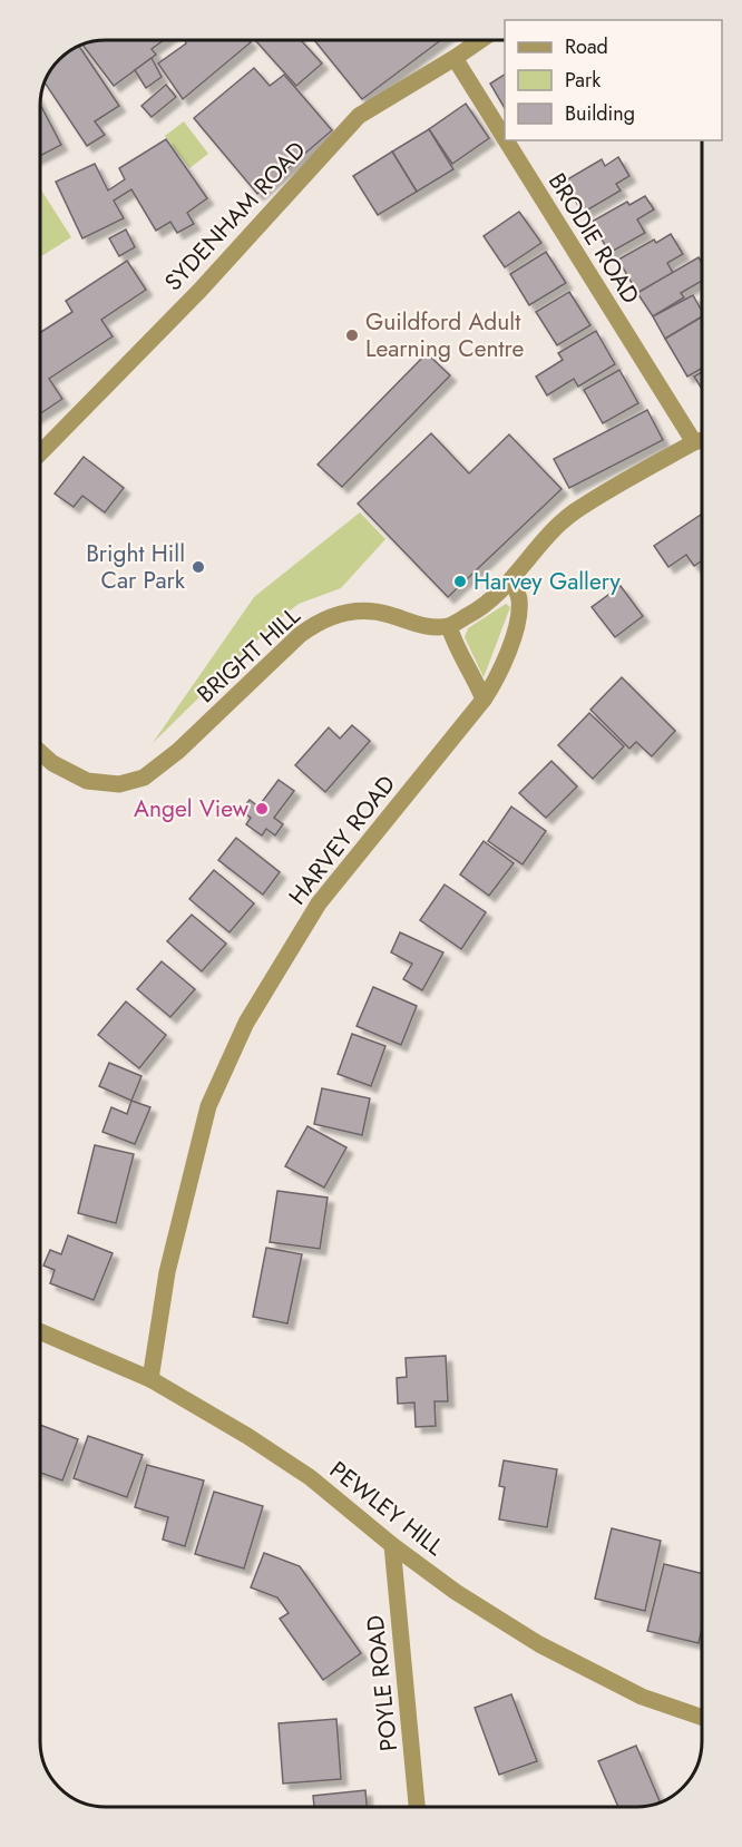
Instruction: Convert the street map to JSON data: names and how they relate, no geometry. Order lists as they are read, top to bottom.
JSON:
{
  "streets": {
    "street": [
      "SYDENHAM ROAD",
      "BRODIE ROAD",
      "BRIGHT HILL",
      "HARVEY ROAD",
      "PEWLEY HILL",
      "POYLE ROAD"
    ]
  },
  "crossings": [
    ["SYDENHAM ROAD", "BRODIE ROAD"],
    ["HARVEY ROAD", "PEWLEY HILL"],
    ["PEWLEY HILL", "POYLE ROAD"]
  ],
  "places": [
    "Guildford Adult Learning Centre",
    "Bright Hill Car Park",
    "Harvey Gallery",
    "Angel View"
  ],
  "legend": ["Road", "Park", "Building"]
}
